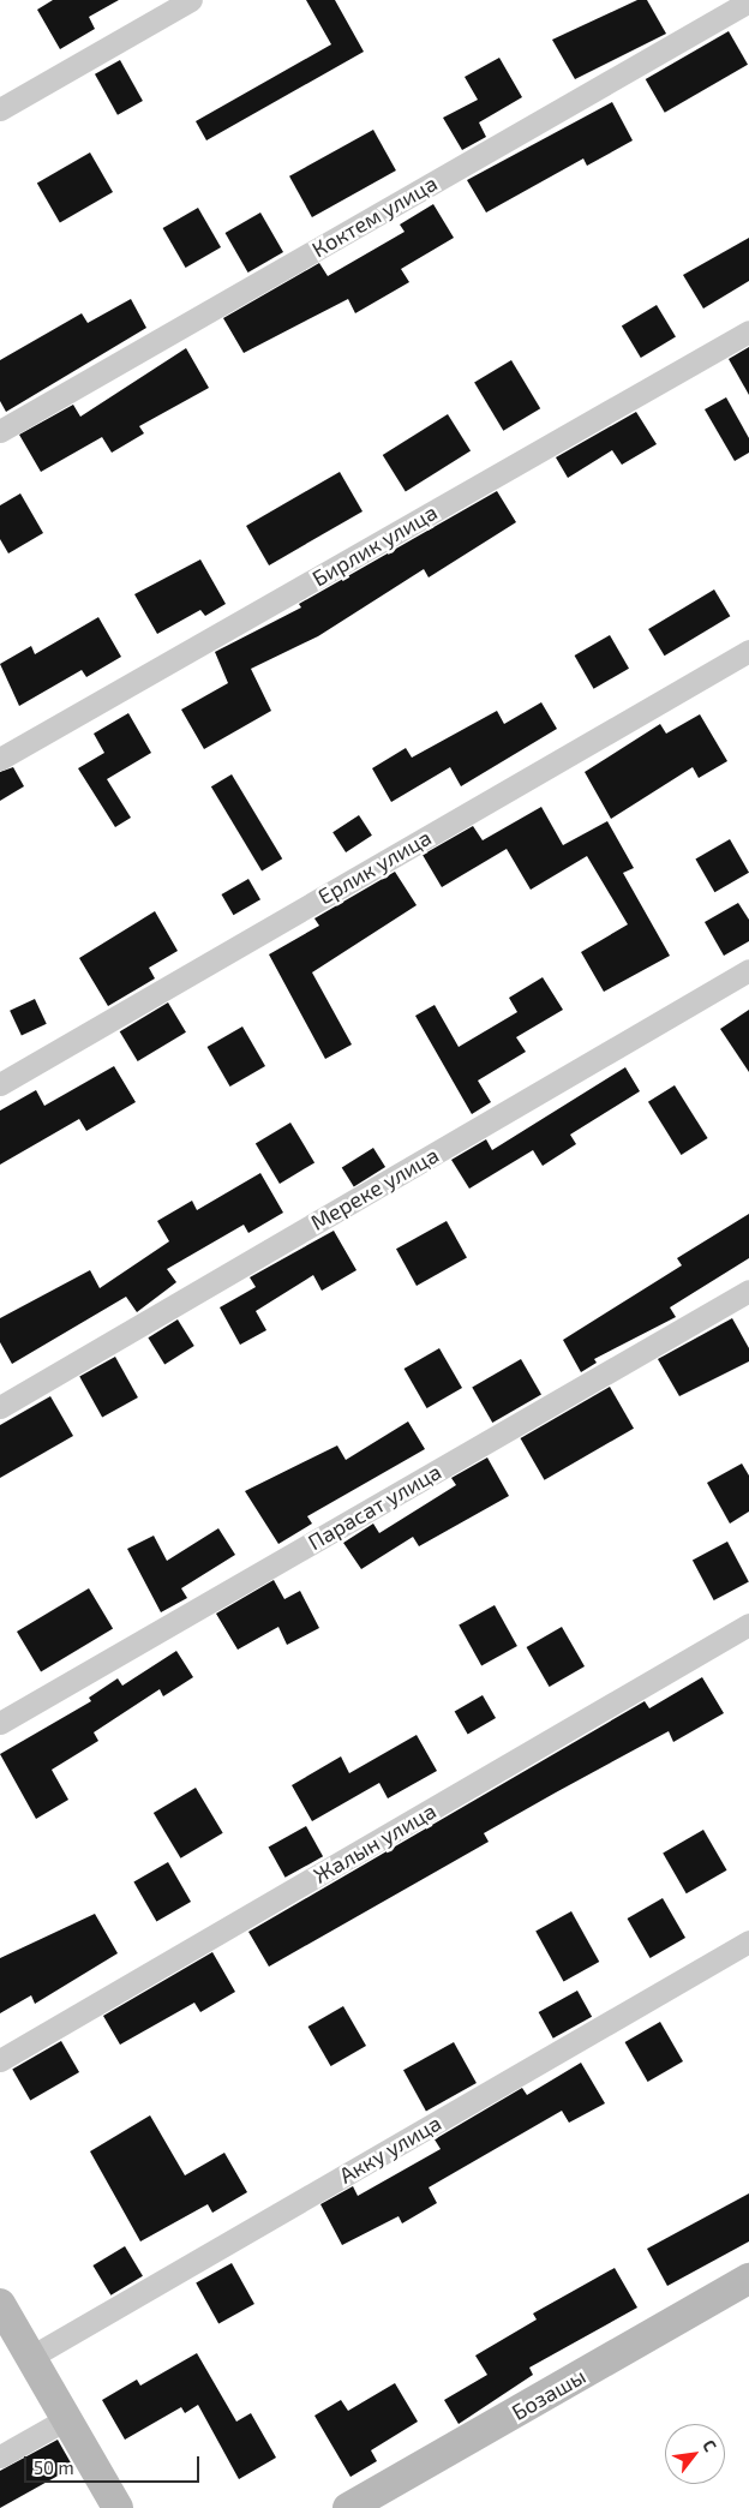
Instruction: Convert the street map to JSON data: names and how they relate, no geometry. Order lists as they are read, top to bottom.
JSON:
{
  "streets": {
    "street": [
      "Коктем улица",
      "Бирлик улица",
      "Ерлик улица",
      "Мереке улица",
      "Парасат улица",
      "Жалын улица",
      "Акку улица",
      "Бозашы"
    ]
  },
  "scale_bar": "50 m",
  "north": "top right"
}
